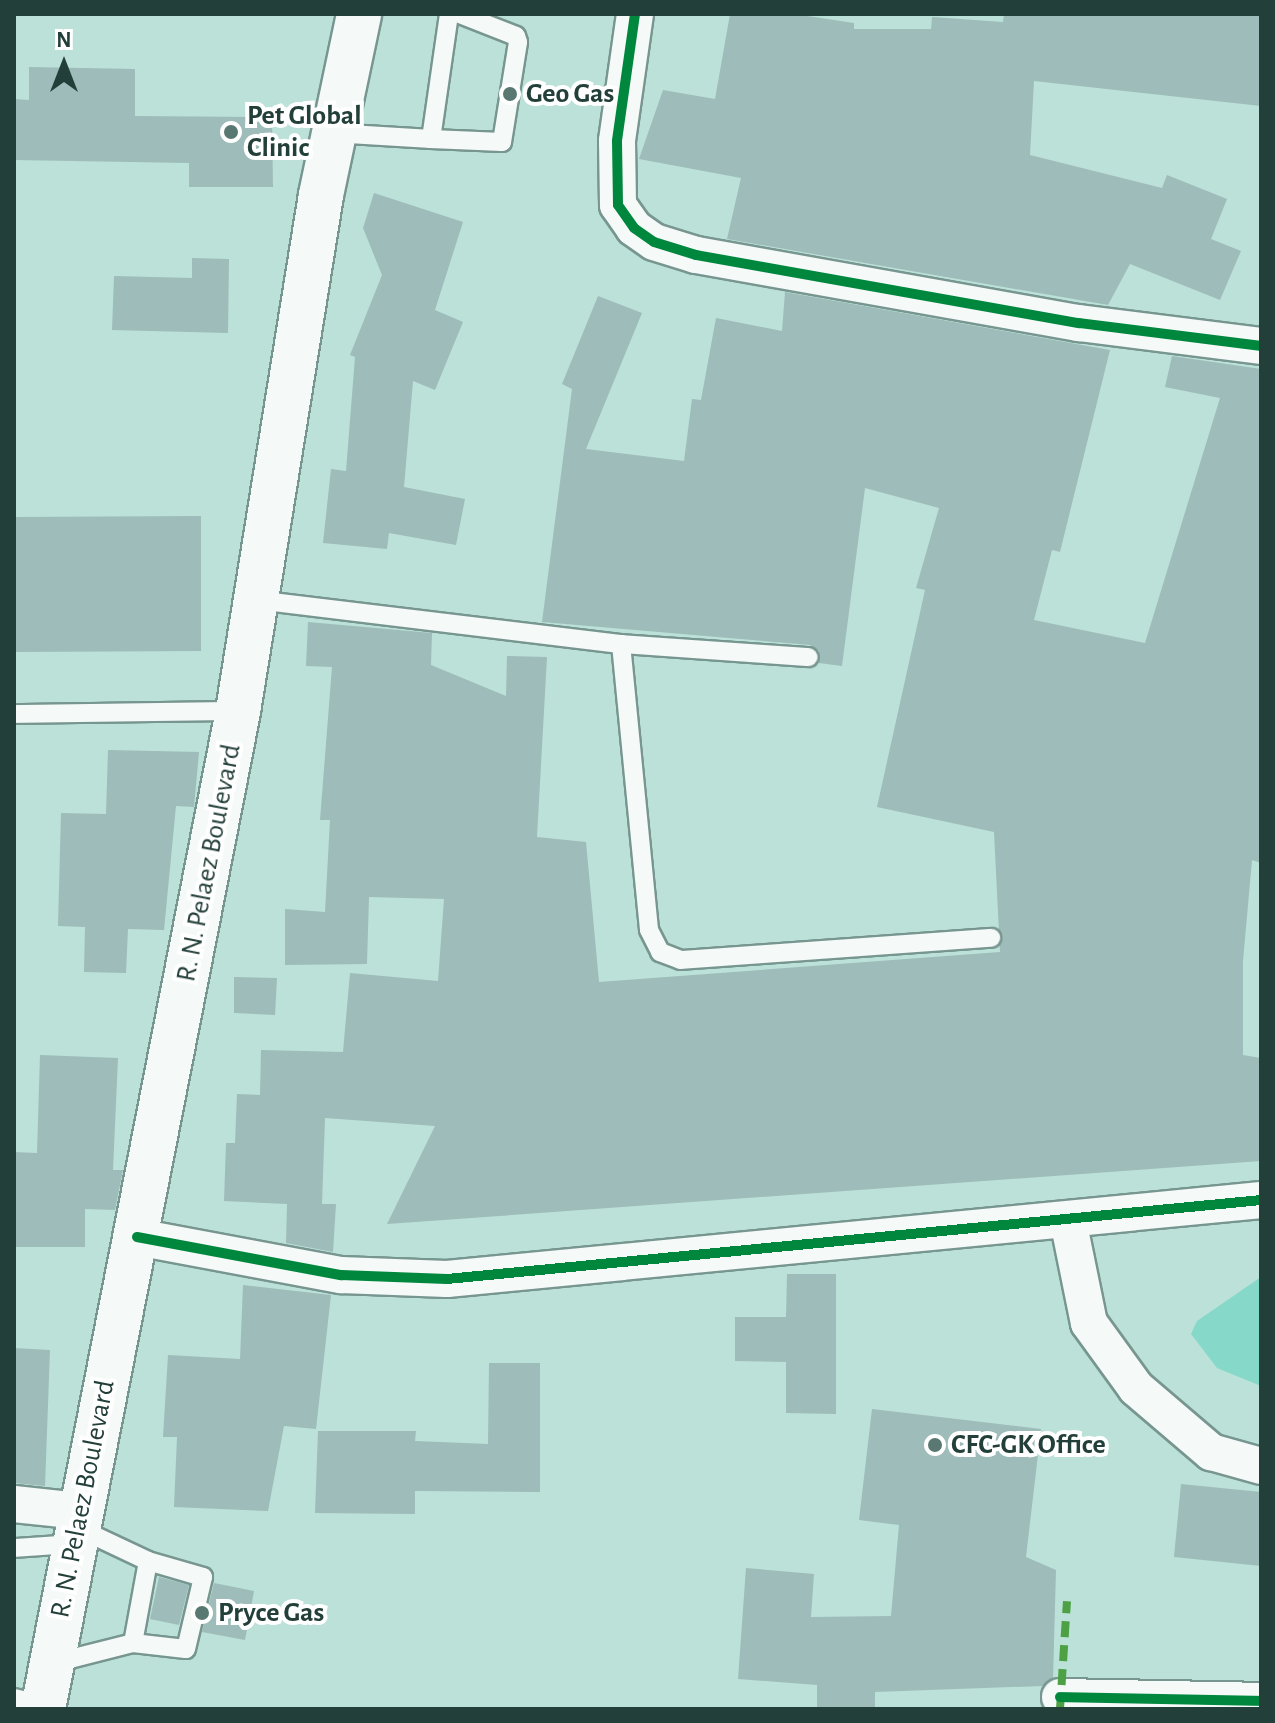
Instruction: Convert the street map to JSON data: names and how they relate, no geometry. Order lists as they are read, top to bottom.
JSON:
{
  "streets": {
    "main road": ["R. N. Pelaez Boulevard"]
  },
  "places": [
    "Geo Gas",
    "Pet Global Clinic",
    "CFC-GK Office",
    "Pryce Gas"
  ],
  "north": "top"
}
